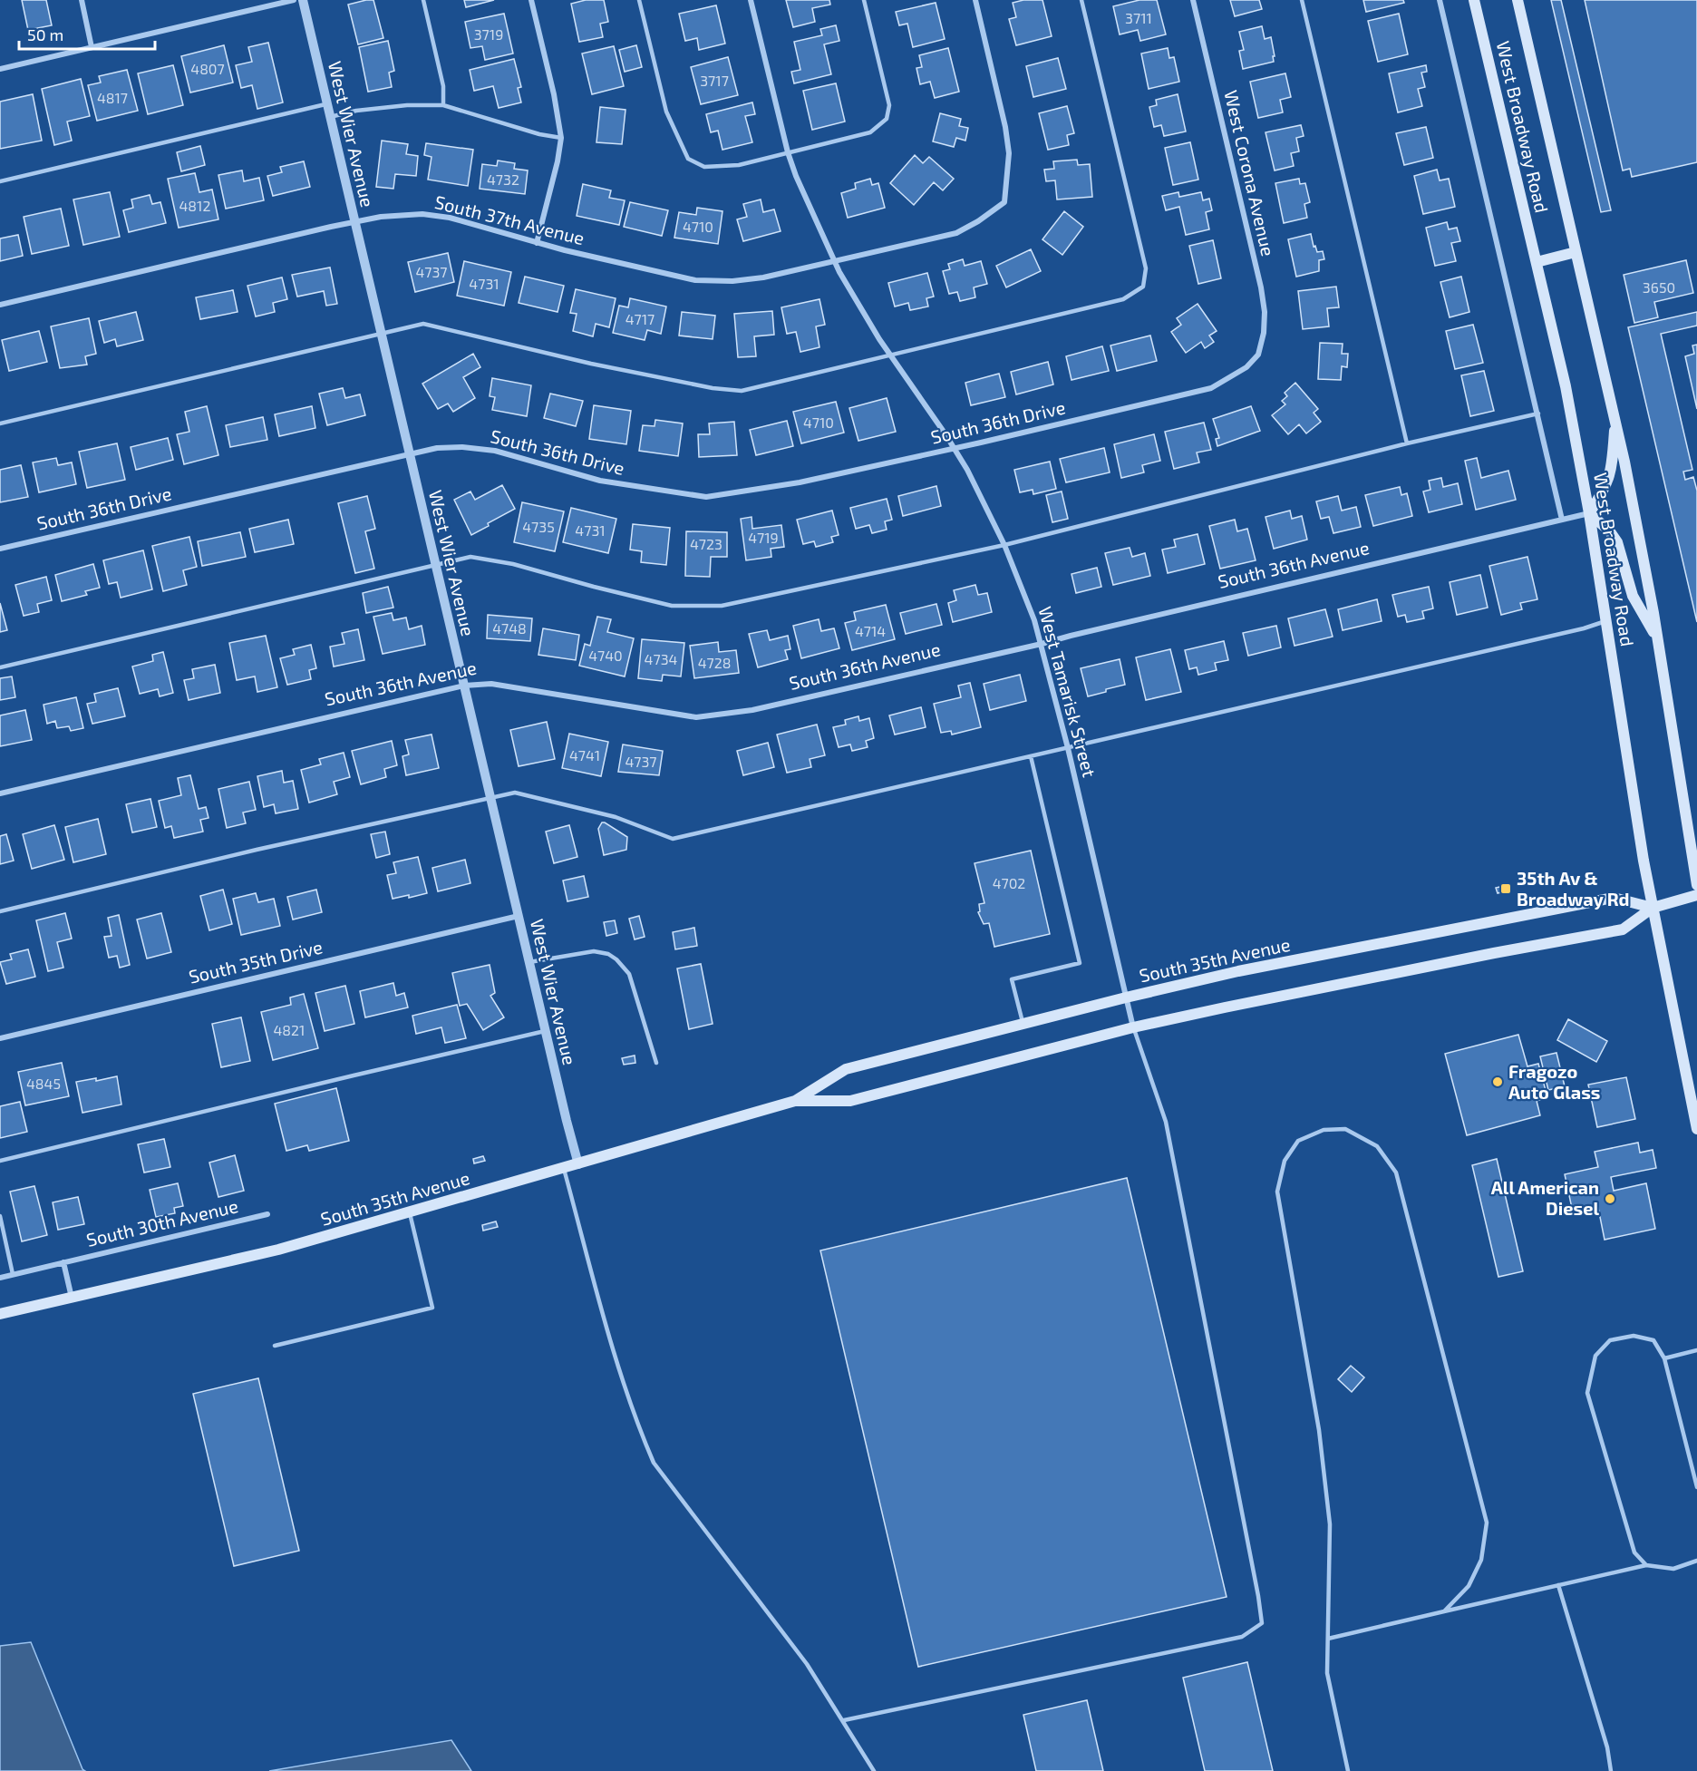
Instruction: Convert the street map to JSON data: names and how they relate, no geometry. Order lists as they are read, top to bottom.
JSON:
{
  "streets": {
    "main road": ["West Broadway Road", "South 35th Avenue"],
    "street": [
      "West Wier Avenue",
      "West Corona Avenue",
      "South 37th Avenue",
      "South 36th Drive",
      "South 36th Avenue",
      "West Tamarisk Street",
      "South 35th Drive",
      "South 30th Avenue"
    ]
  },
  "crossings": [
    ["West Broadway Road", "South 36th Avenue"],
    ["West Broadway Road", "South 35th Avenue"],
    ["West Wier Avenue", "South 37th Avenue"],
    ["West Wier Avenue", "South 36th Drive"],
    ["West Wier Avenue", "South 36th Avenue"],
    ["West Wier Avenue", "South 35th Avenue"],
    ["West Wier Avenue", "South 35th Drive"],
    ["West Corona Avenue", "South 36th Drive"],
    ["South 37th Avenue", "West Tamarisk Street"],
    ["South 36th Drive", "West Tamarisk Street"],
    ["South 36th Avenue", "West Tamarisk Street"],
    ["West Tamarisk Street", "South 35th Avenue"]
  ],
  "places": {
    "transit": ["35th Av & Broadway Rd"],
    "other": ["Fragozo Auto Glass", "All American Diesel"]
  },
  "house_numbers": [
    "3711",
    "3719",
    "4807",
    "3717",
    "4817",
    "4732",
    "4812",
    "4710",
    "4737",
    "4731",
    "3650",
    "4717",
    "4710",
    "4735",
    "4731",
    "4719",
    "4723",
    "4748",
    "4714",
    "4740",
    "4734",
    "4728",
    "4741",
    "4737",
    "4702",
    "4821",
    "4845"
  ],
  "scale_bar": "50 m"
}
